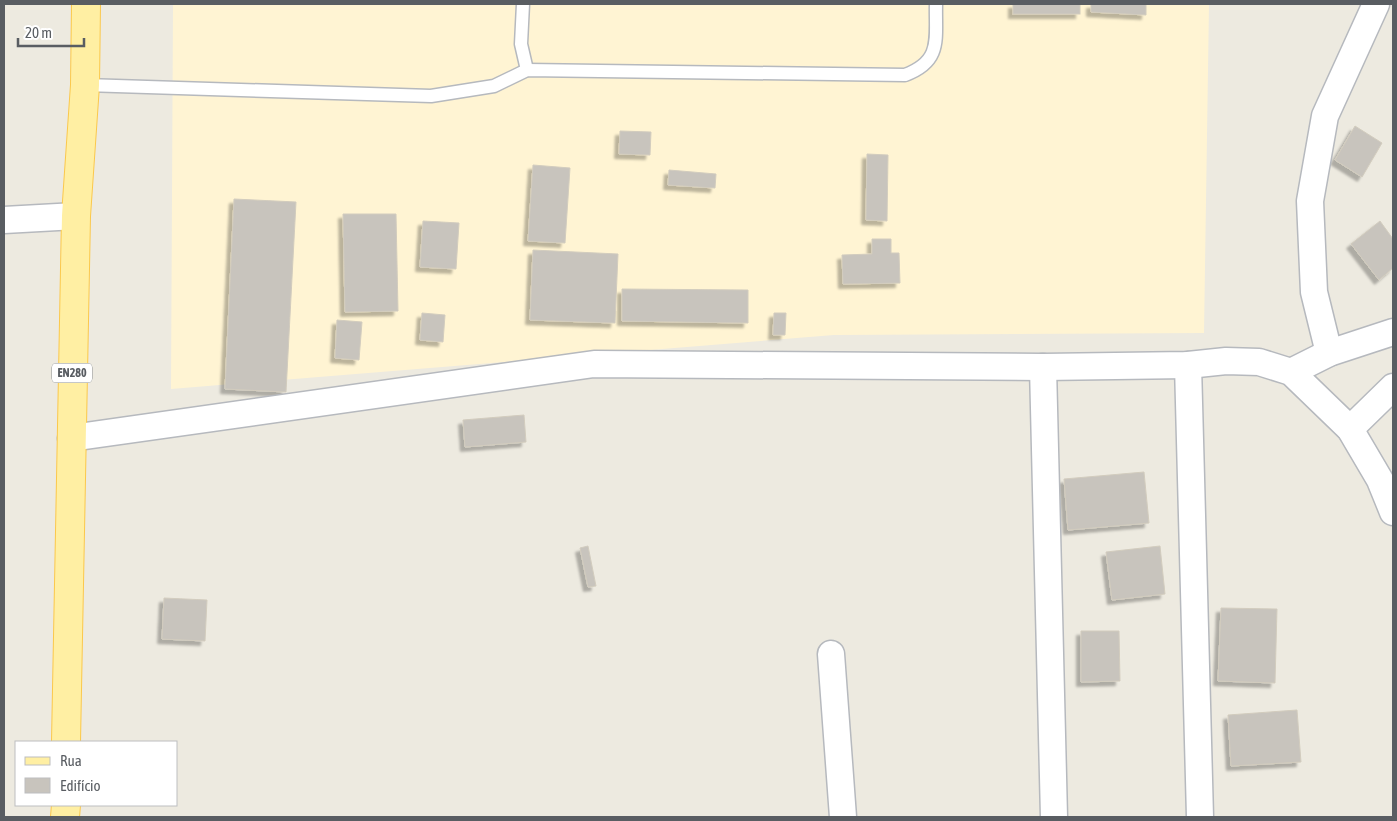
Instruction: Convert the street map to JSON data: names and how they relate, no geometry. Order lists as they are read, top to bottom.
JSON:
{
  "streets": {
    "main road": ["EN280"]
  },
  "legend": ["Rua", "Edifício"],
  "scale_bar": "20 m"
}
